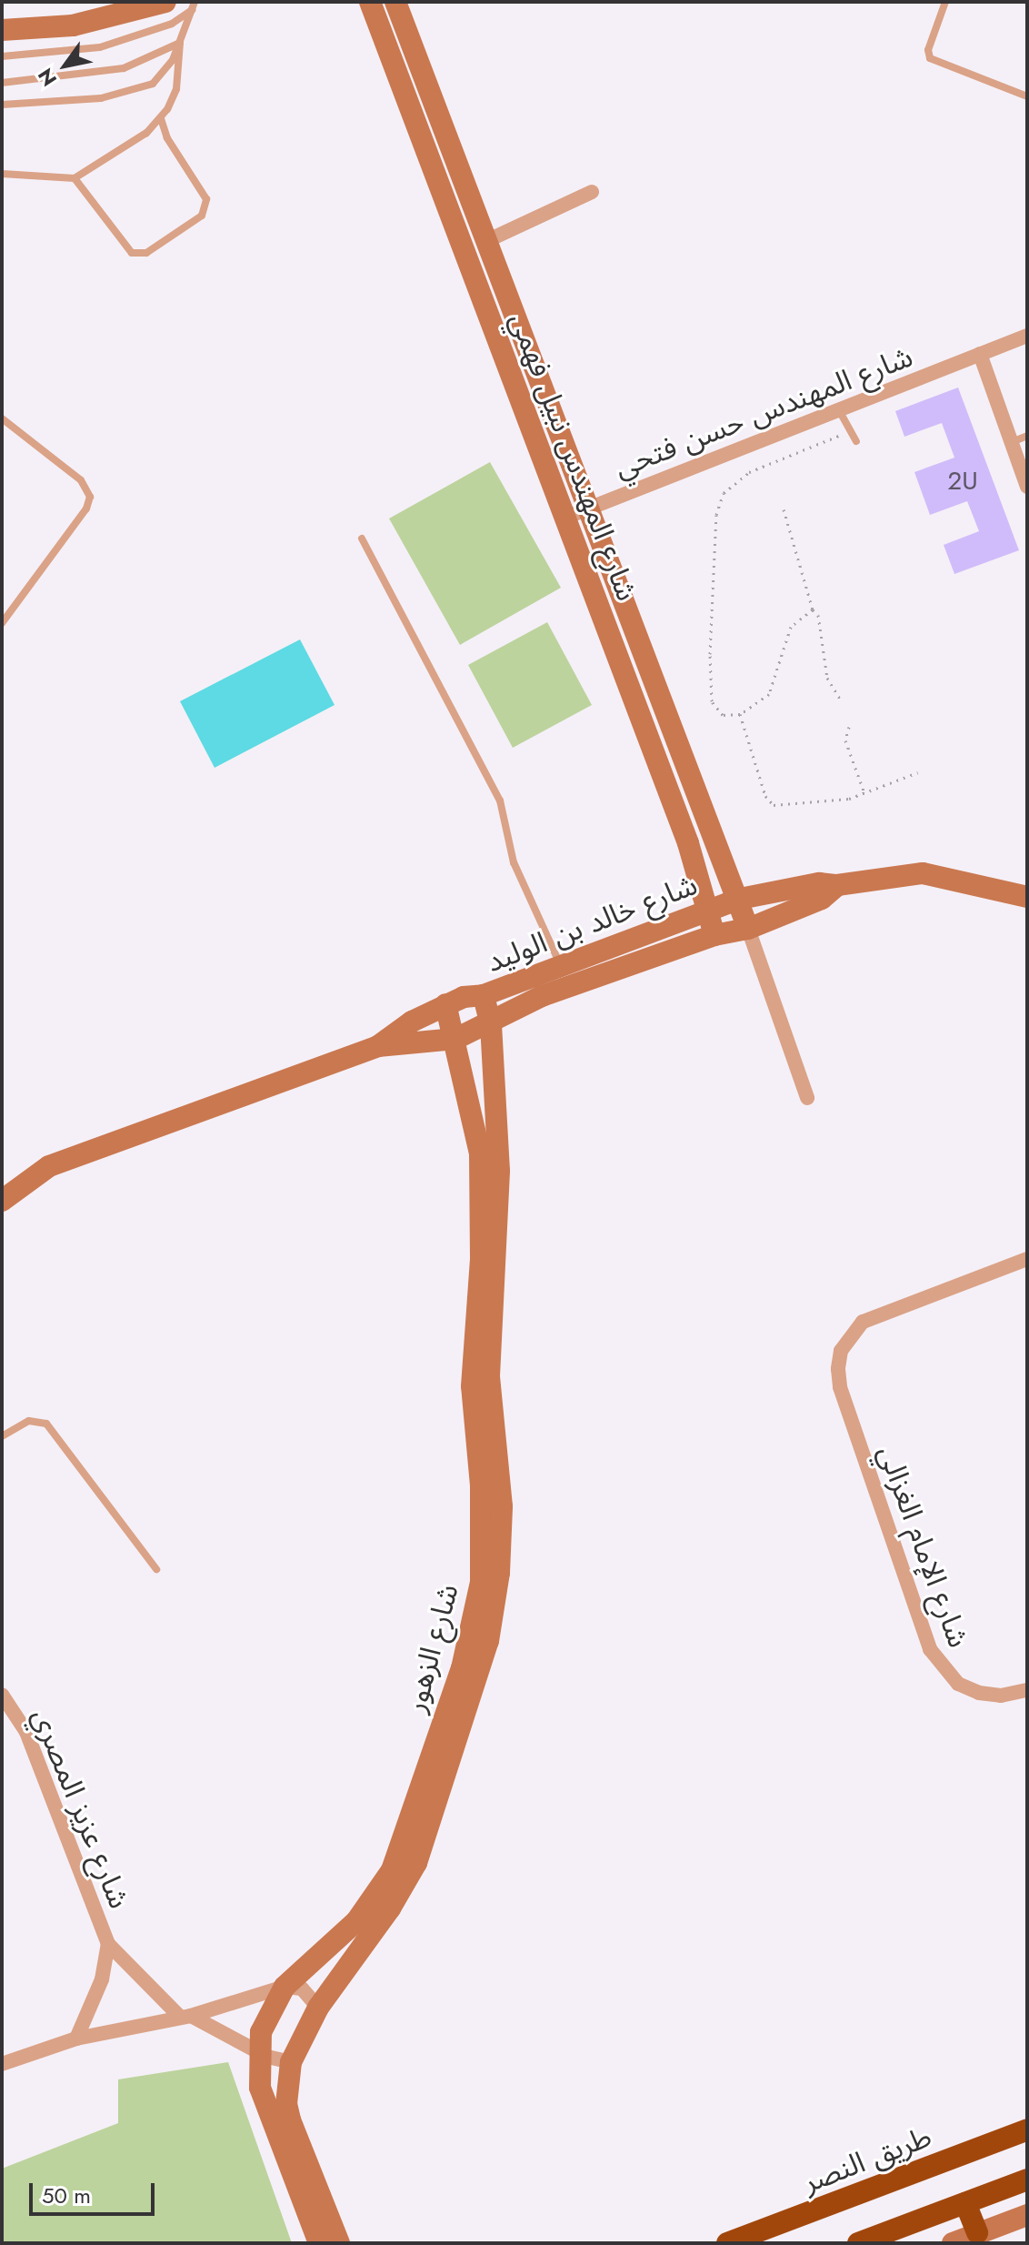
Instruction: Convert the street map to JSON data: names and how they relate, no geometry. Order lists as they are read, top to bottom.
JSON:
{
  "streets": {
    "highway": ["طريق النصر"],
    "street": [
      "شارع المهندس حسن فتحي",
      "شارع المهندس نبيل فهمي",
      "شارع خالد بن الوليد",
      "شارع الإمام الغزالي",
      "شارع الزهور",
      "شارع عزيز المصري"
    ]
  },
  "crossings": [
    ["شارع المهندس حسن فتحي", "شارع المهندس نبيل فهمي"],
    ["شارع المهندس نبيل فهمي", "شارع خالد بن الوليد"],
    ["شارع خالد بن الوليد", "شارع الزهور"],
    ["شارع الزهور", "شارع عزيز المصري"]
  ],
  "house_numbers": ["2U"],
  "scale_bar": "50 m",
  "north": "bottom left"
}
